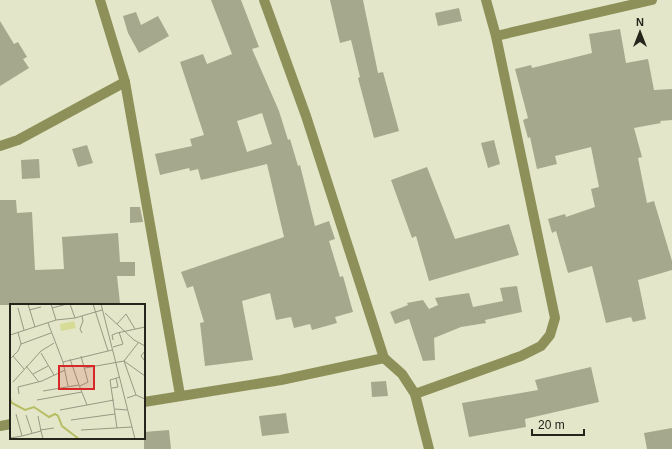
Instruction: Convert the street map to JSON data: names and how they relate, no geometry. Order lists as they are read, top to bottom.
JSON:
{
  "scale_bar": "20 m",
  "north": "top"
}
